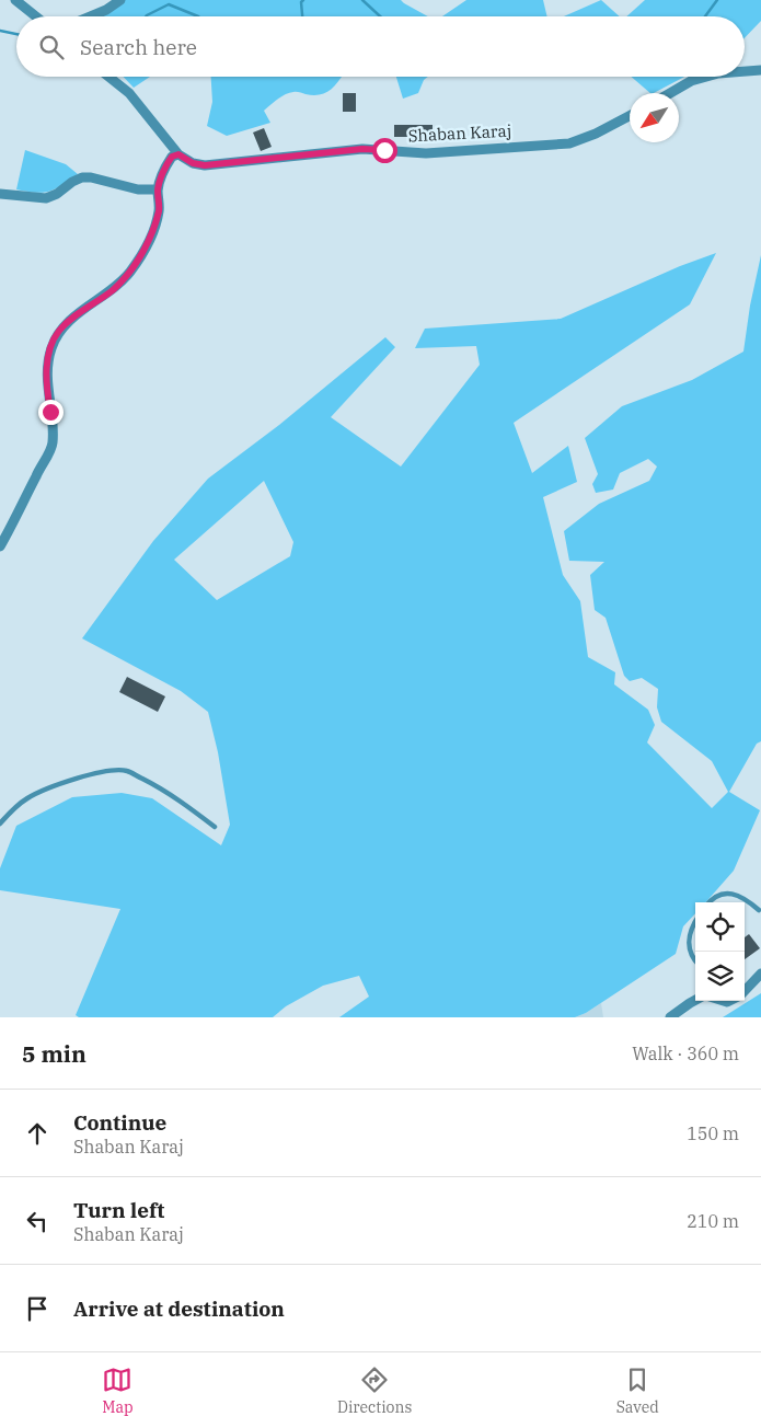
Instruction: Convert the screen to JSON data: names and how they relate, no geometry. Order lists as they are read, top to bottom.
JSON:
{
  "streets": {
    "street": ["Shaban Karaj"]
  },
  "north": "bottom left",
  "page": {
    "search": "Search here",
    "heading": ["5 min", "Walk · 360 m"],
    "list": [
      ["Continue", "Shaban Karaj", "150 m"],
      ["Turn left", "Shaban Karaj", "210 m"],
      "Arrive at destination"
    ],
    "nav": ["Map", "Directions", "Saved"]
  }
}
